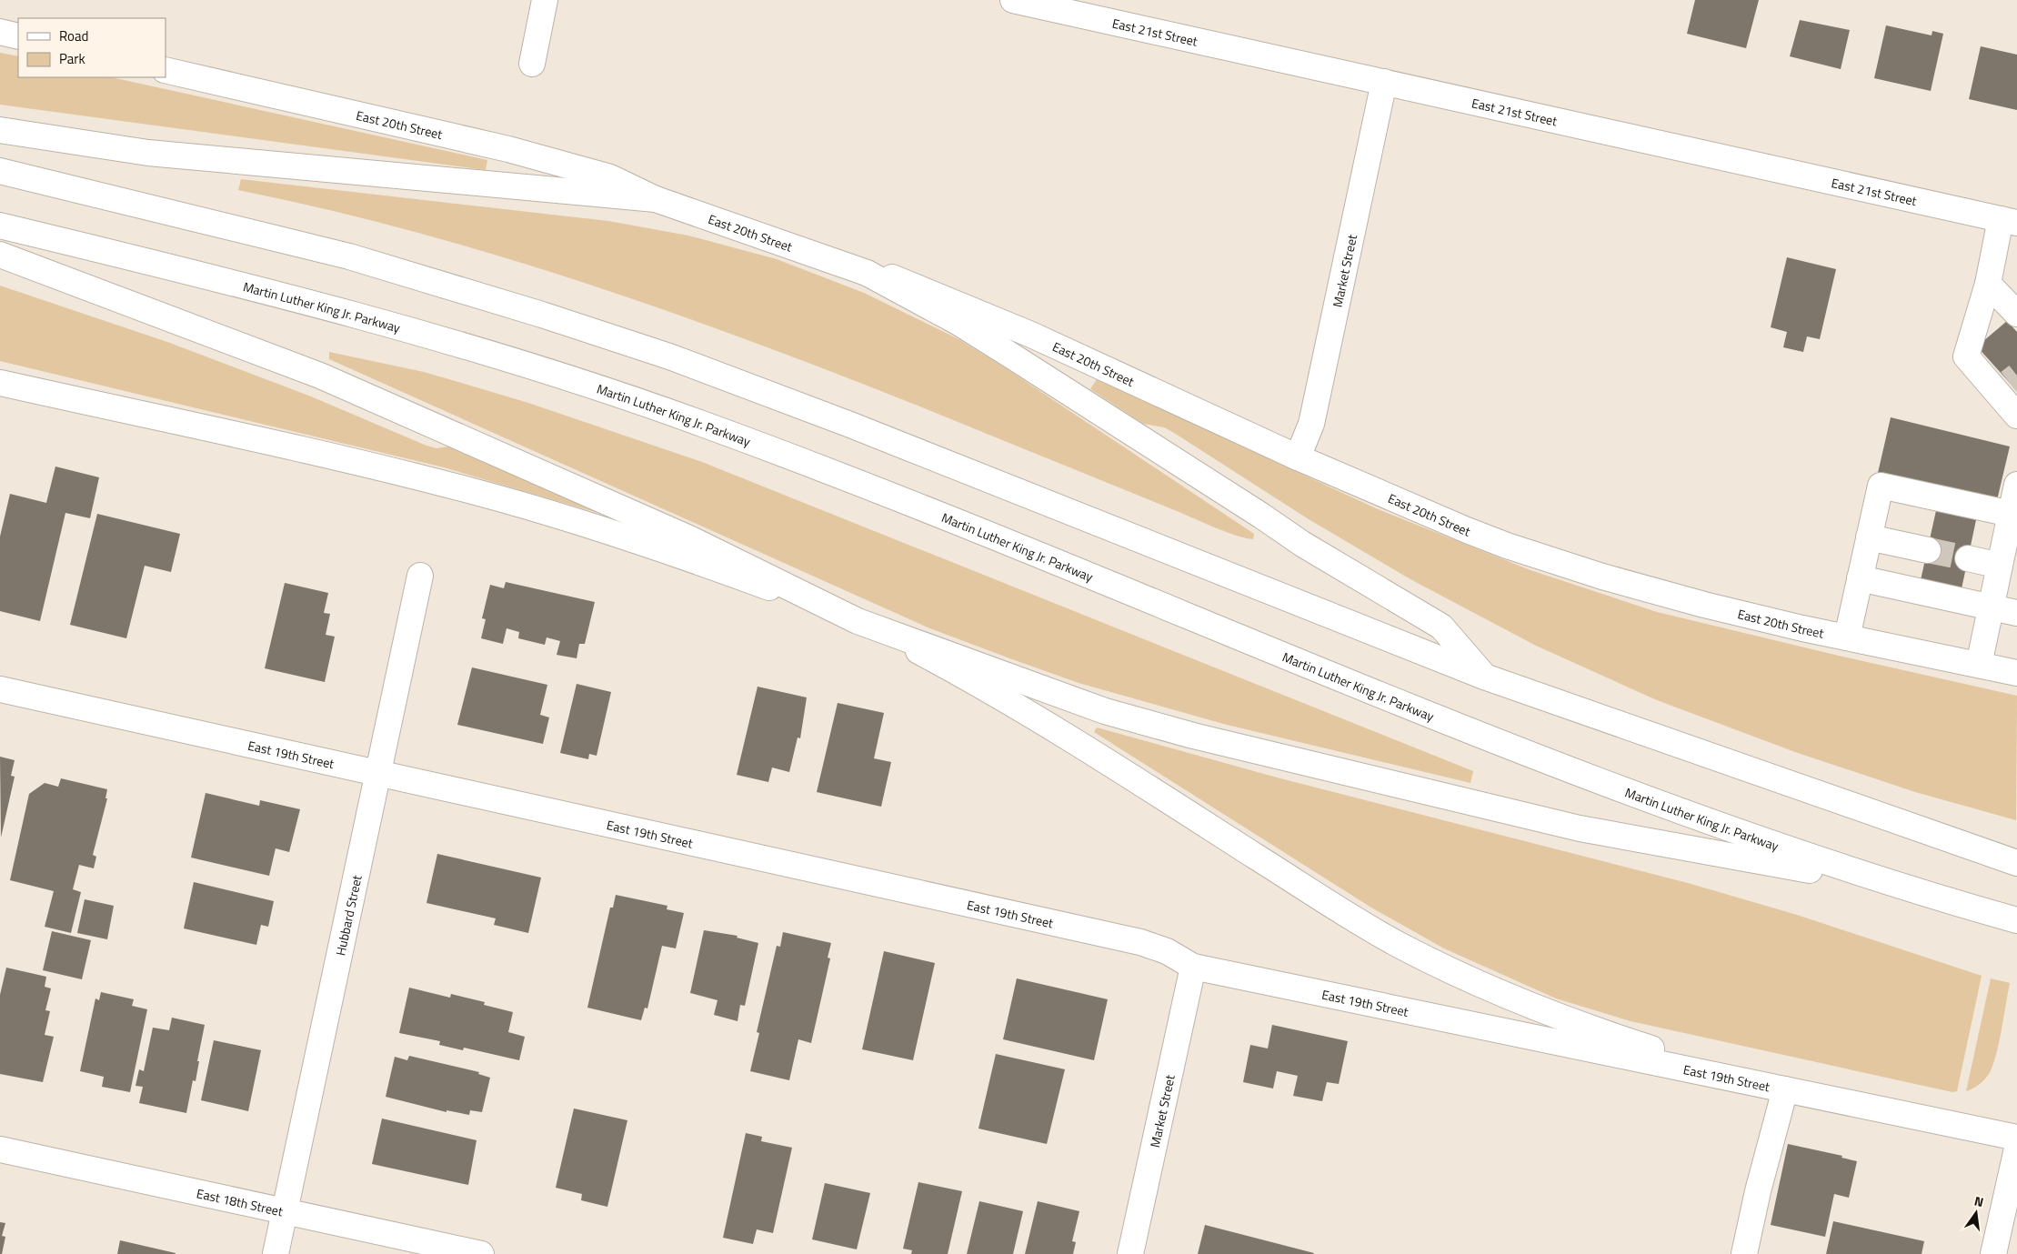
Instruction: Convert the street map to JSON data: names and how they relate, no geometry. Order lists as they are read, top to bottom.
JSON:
{
  "streets": {
    "main road": [
      "East 21st Street",
      "East 20th Street",
      "Market Street",
      "Martin Luther King Jr. Parkway",
      "East 19th Street",
      "Hubbard Street",
      "East 18th Street"
    ]
  },
  "crossings": [
    ["East 21st Street", "Market Street"],
    ["East 20th Street", "Market Street"],
    ["Market Street", "East 19th Street"],
    ["East 19th Street", "Hubbard Street"],
    ["Hubbard Street", "East 18th Street"]
  ],
  "legend": ["Road", "Park"],
  "north": "top"
}
